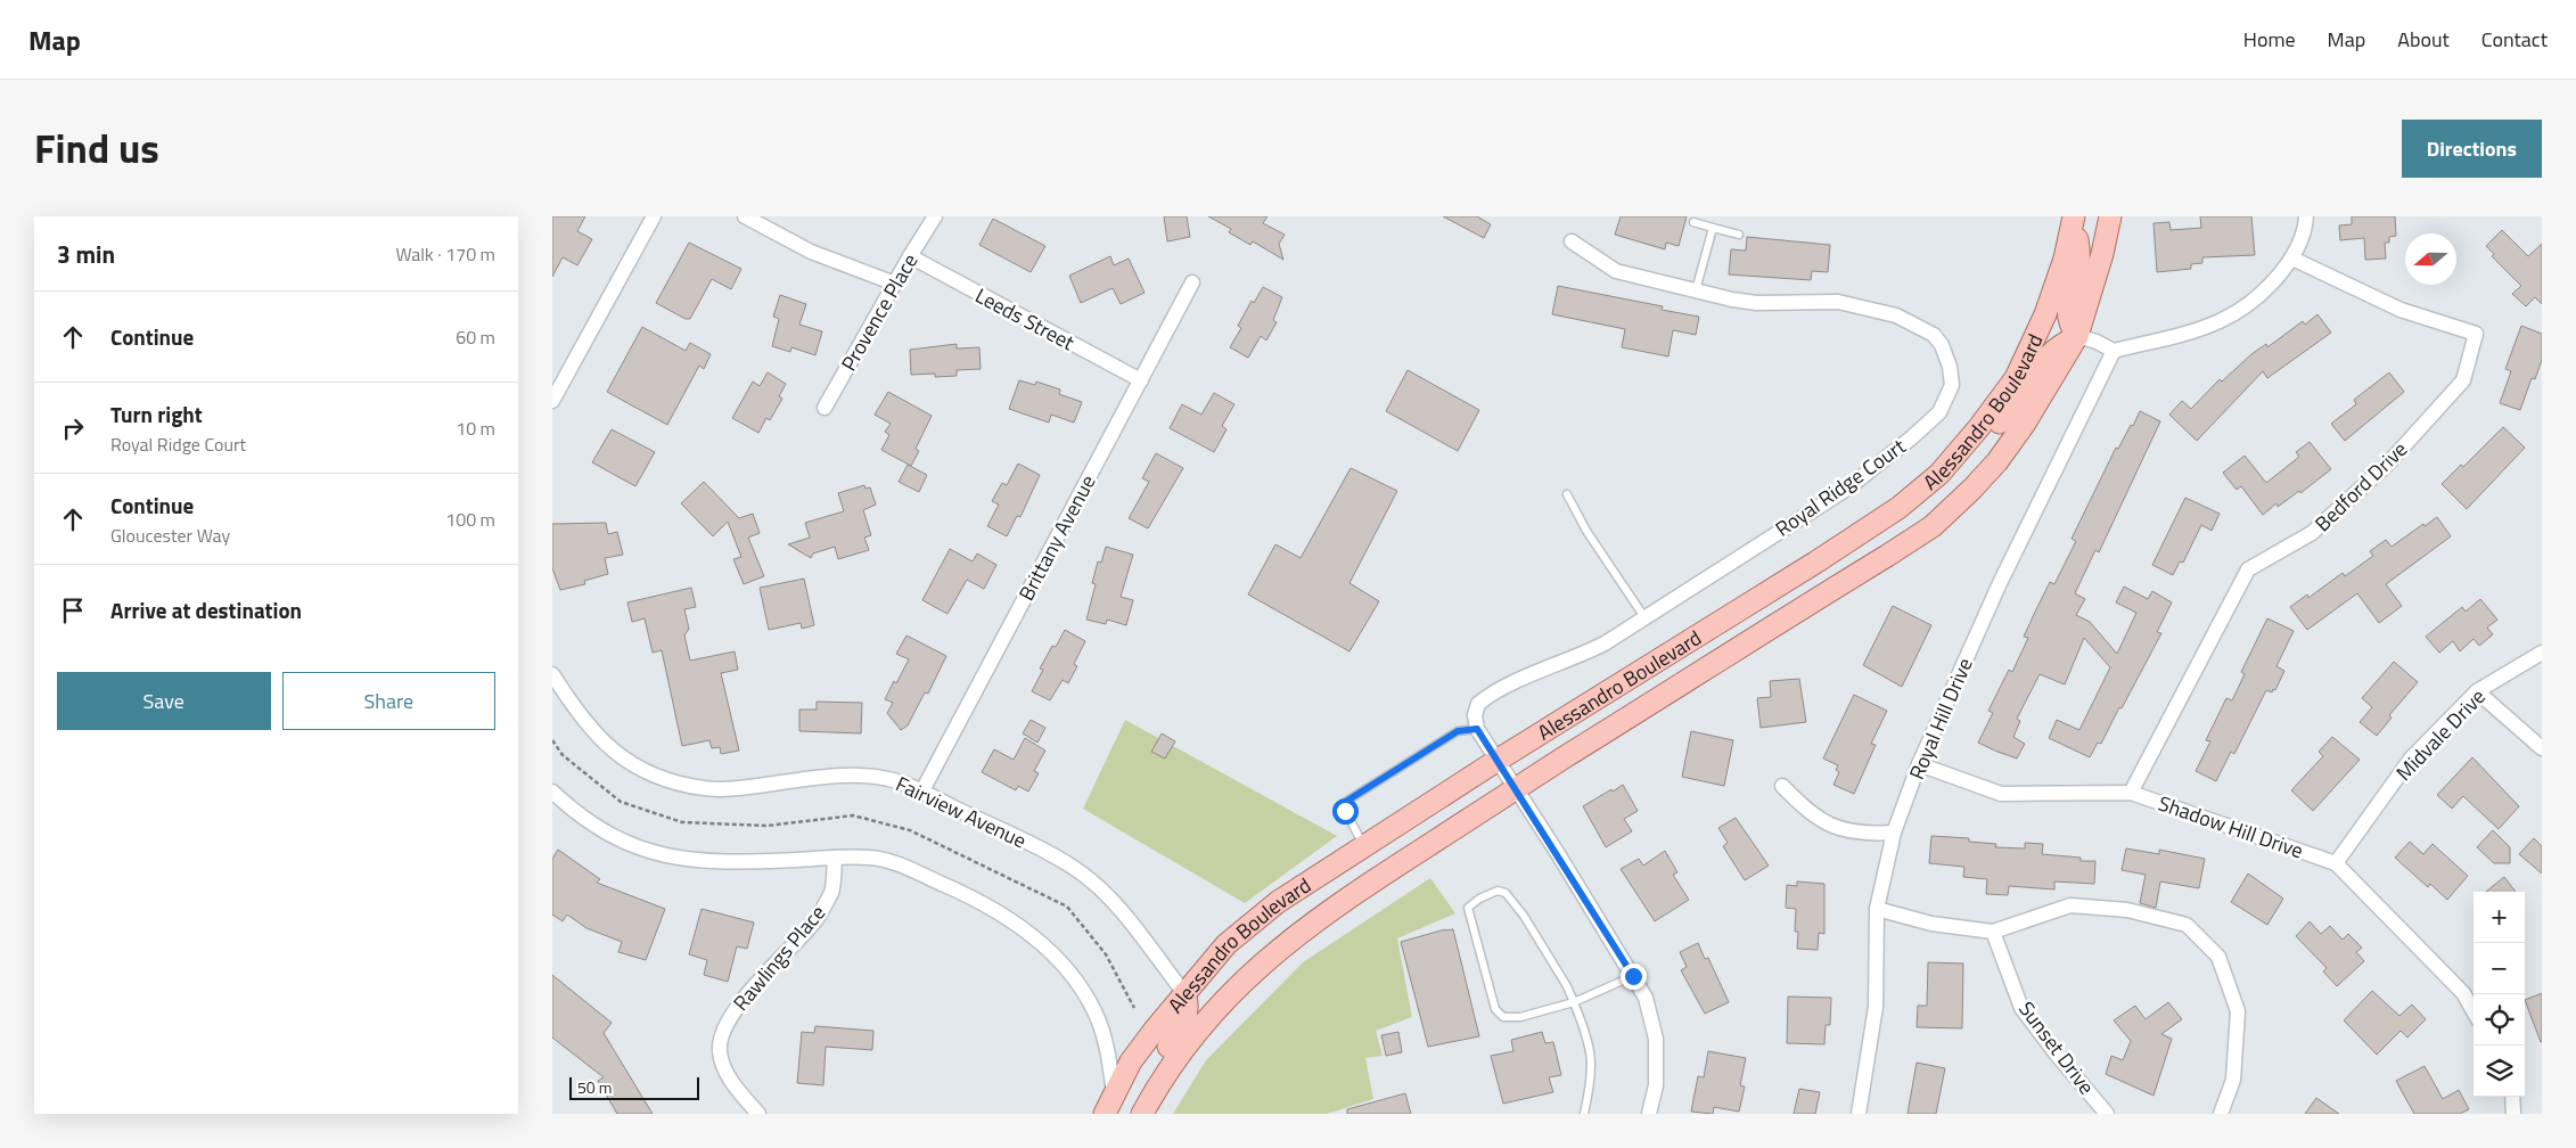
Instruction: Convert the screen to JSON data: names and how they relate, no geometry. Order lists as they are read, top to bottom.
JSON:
{
  "streets": {
    "main road": ["Alessandro Boulevard"],
    "street": [
      "Provence Place",
      "Leeds Street",
      "Bedford Drive",
      "Royal Ridge Court",
      "Brittany Avenue",
      "Royal Hill Drive",
      "Midvale Drive",
      "Fairview Avenue",
      "Shadow Hill Drive",
      "Rawlings Place",
      "Sunset Drive"
    ]
  },
  "crossings": [
    ["Provence Place", "Leeds Street"],
    ["Leeds Street", "Brittany Avenue"],
    ["Alessandro Boulevard", "Fairview Avenue"],
    ["Bedford Drive", "Shadow Hill Drive"],
    ["Brittany Avenue", "Fairview Avenue"],
    ["Royal Hill Drive", "Shadow Hill Drive"],
    ["Midvale Drive", "Shadow Hill Drive"]
  ],
  "scale_bar": "50 m",
  "north": "left",
  "page": {
    "header": "Map",
    "nav": [
      "Home",
      "Map",
      "About",
      "Contact"
    ],
    "title": "Find us",
    "buttons": [
      "Directions",
      ["Save", "Share"]
    ],
    "heading": ["3 min", "Walk · 170 m"],
    "list": [
      ["Continue", "60 m"],
      ["Turn right", "Royal Ridge Court", "10 m"],
      ["Continue", "Gloucester Way", "100 m"],
      "Arrive at destination"
    ],
    "map_buttons": ["+", "−"],
    "scale": "50 m"
  }
}
